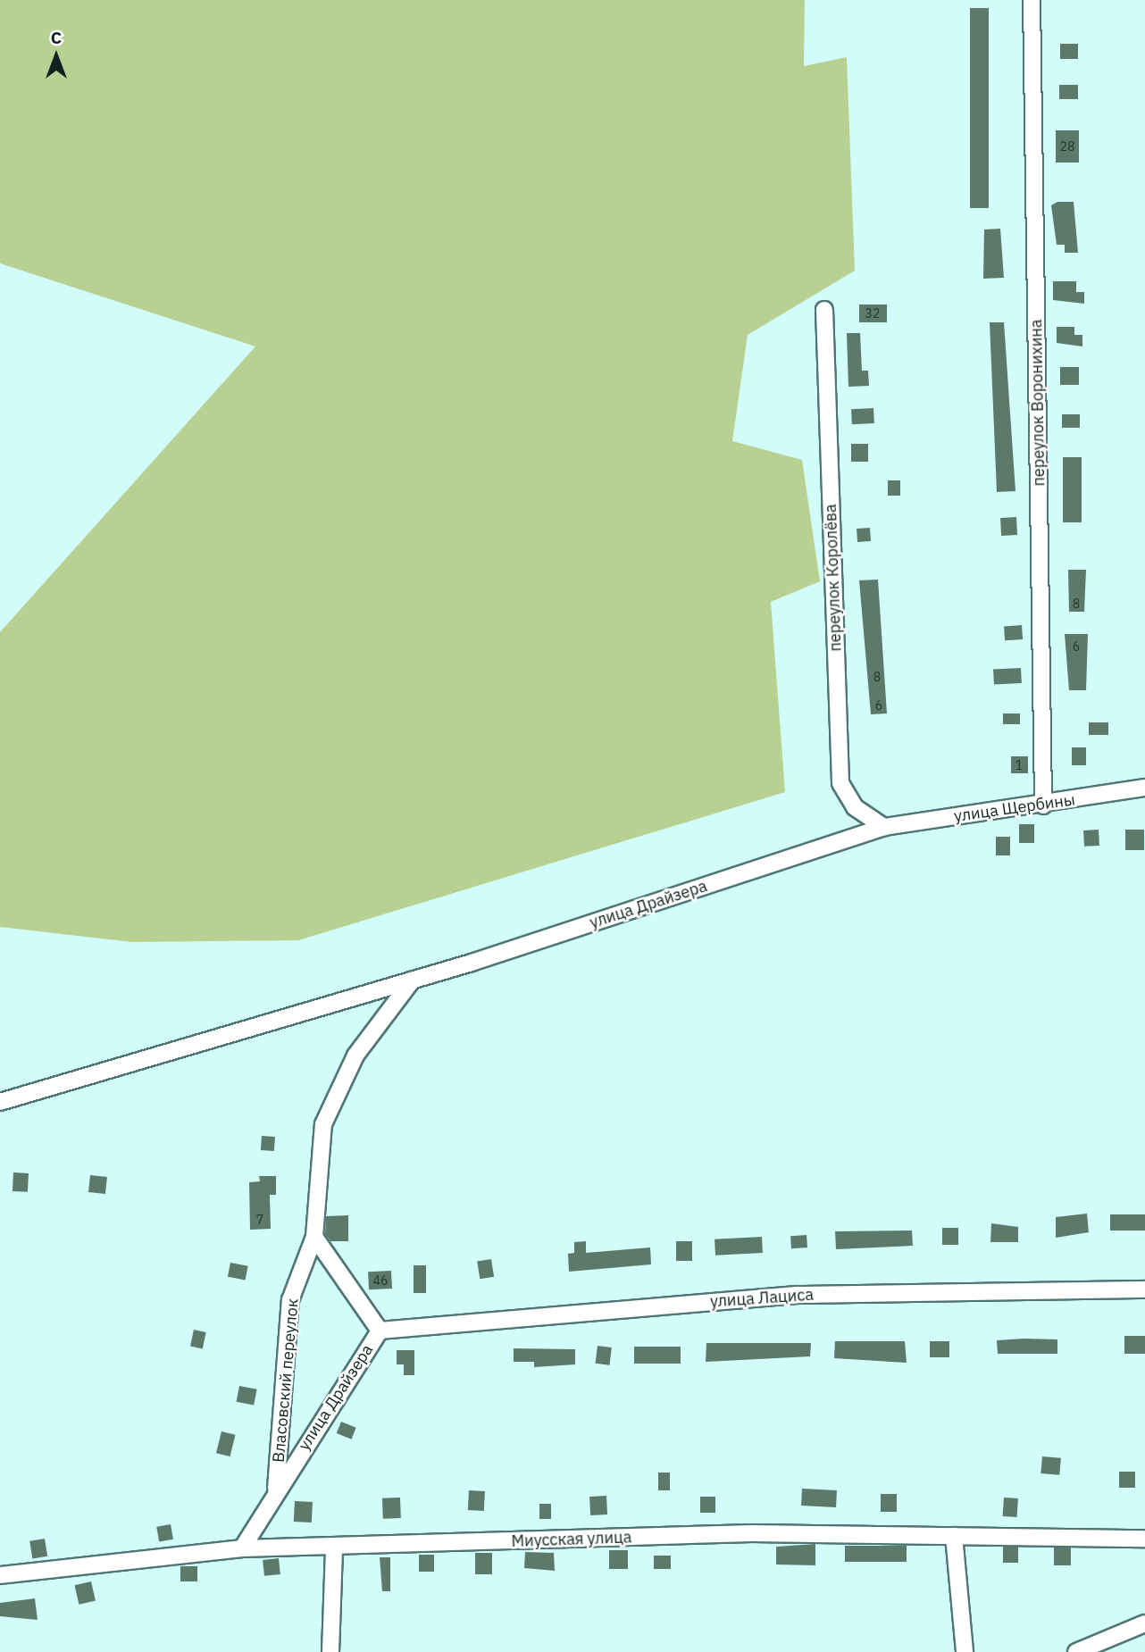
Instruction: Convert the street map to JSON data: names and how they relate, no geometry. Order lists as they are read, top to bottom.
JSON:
{
  "streets": {
    "street": [
      "переулок Воронихина",
      "переулок Королёва",
      "улица Щербины",
      "улица Драйзера",
      "улица Лациса",
      "Власовский переулок",
      "Миусская улица"
    ]
  },
  "crossings": [
    ["переулок Воронихина", "улица Щербины"],
    ["переулок Королёва", "улица Щербины"],
    ["переулок Королёва", "улица Драйзера"],
    ["улица Щербины", "улица Драйзера"],
    ["улица Драйзера", "улица Лациса"],
    ["улица Драйзера", "Власовский переулок"],
    ["улица Драйзера", "Миусская улица"]
  ],
  "house_numbers": [
    "28",
    "32",
    "8",
    "6",
    "8",
    "6",
    "1",
    "7",
    "46"
  ],
  "north": "top"
}
